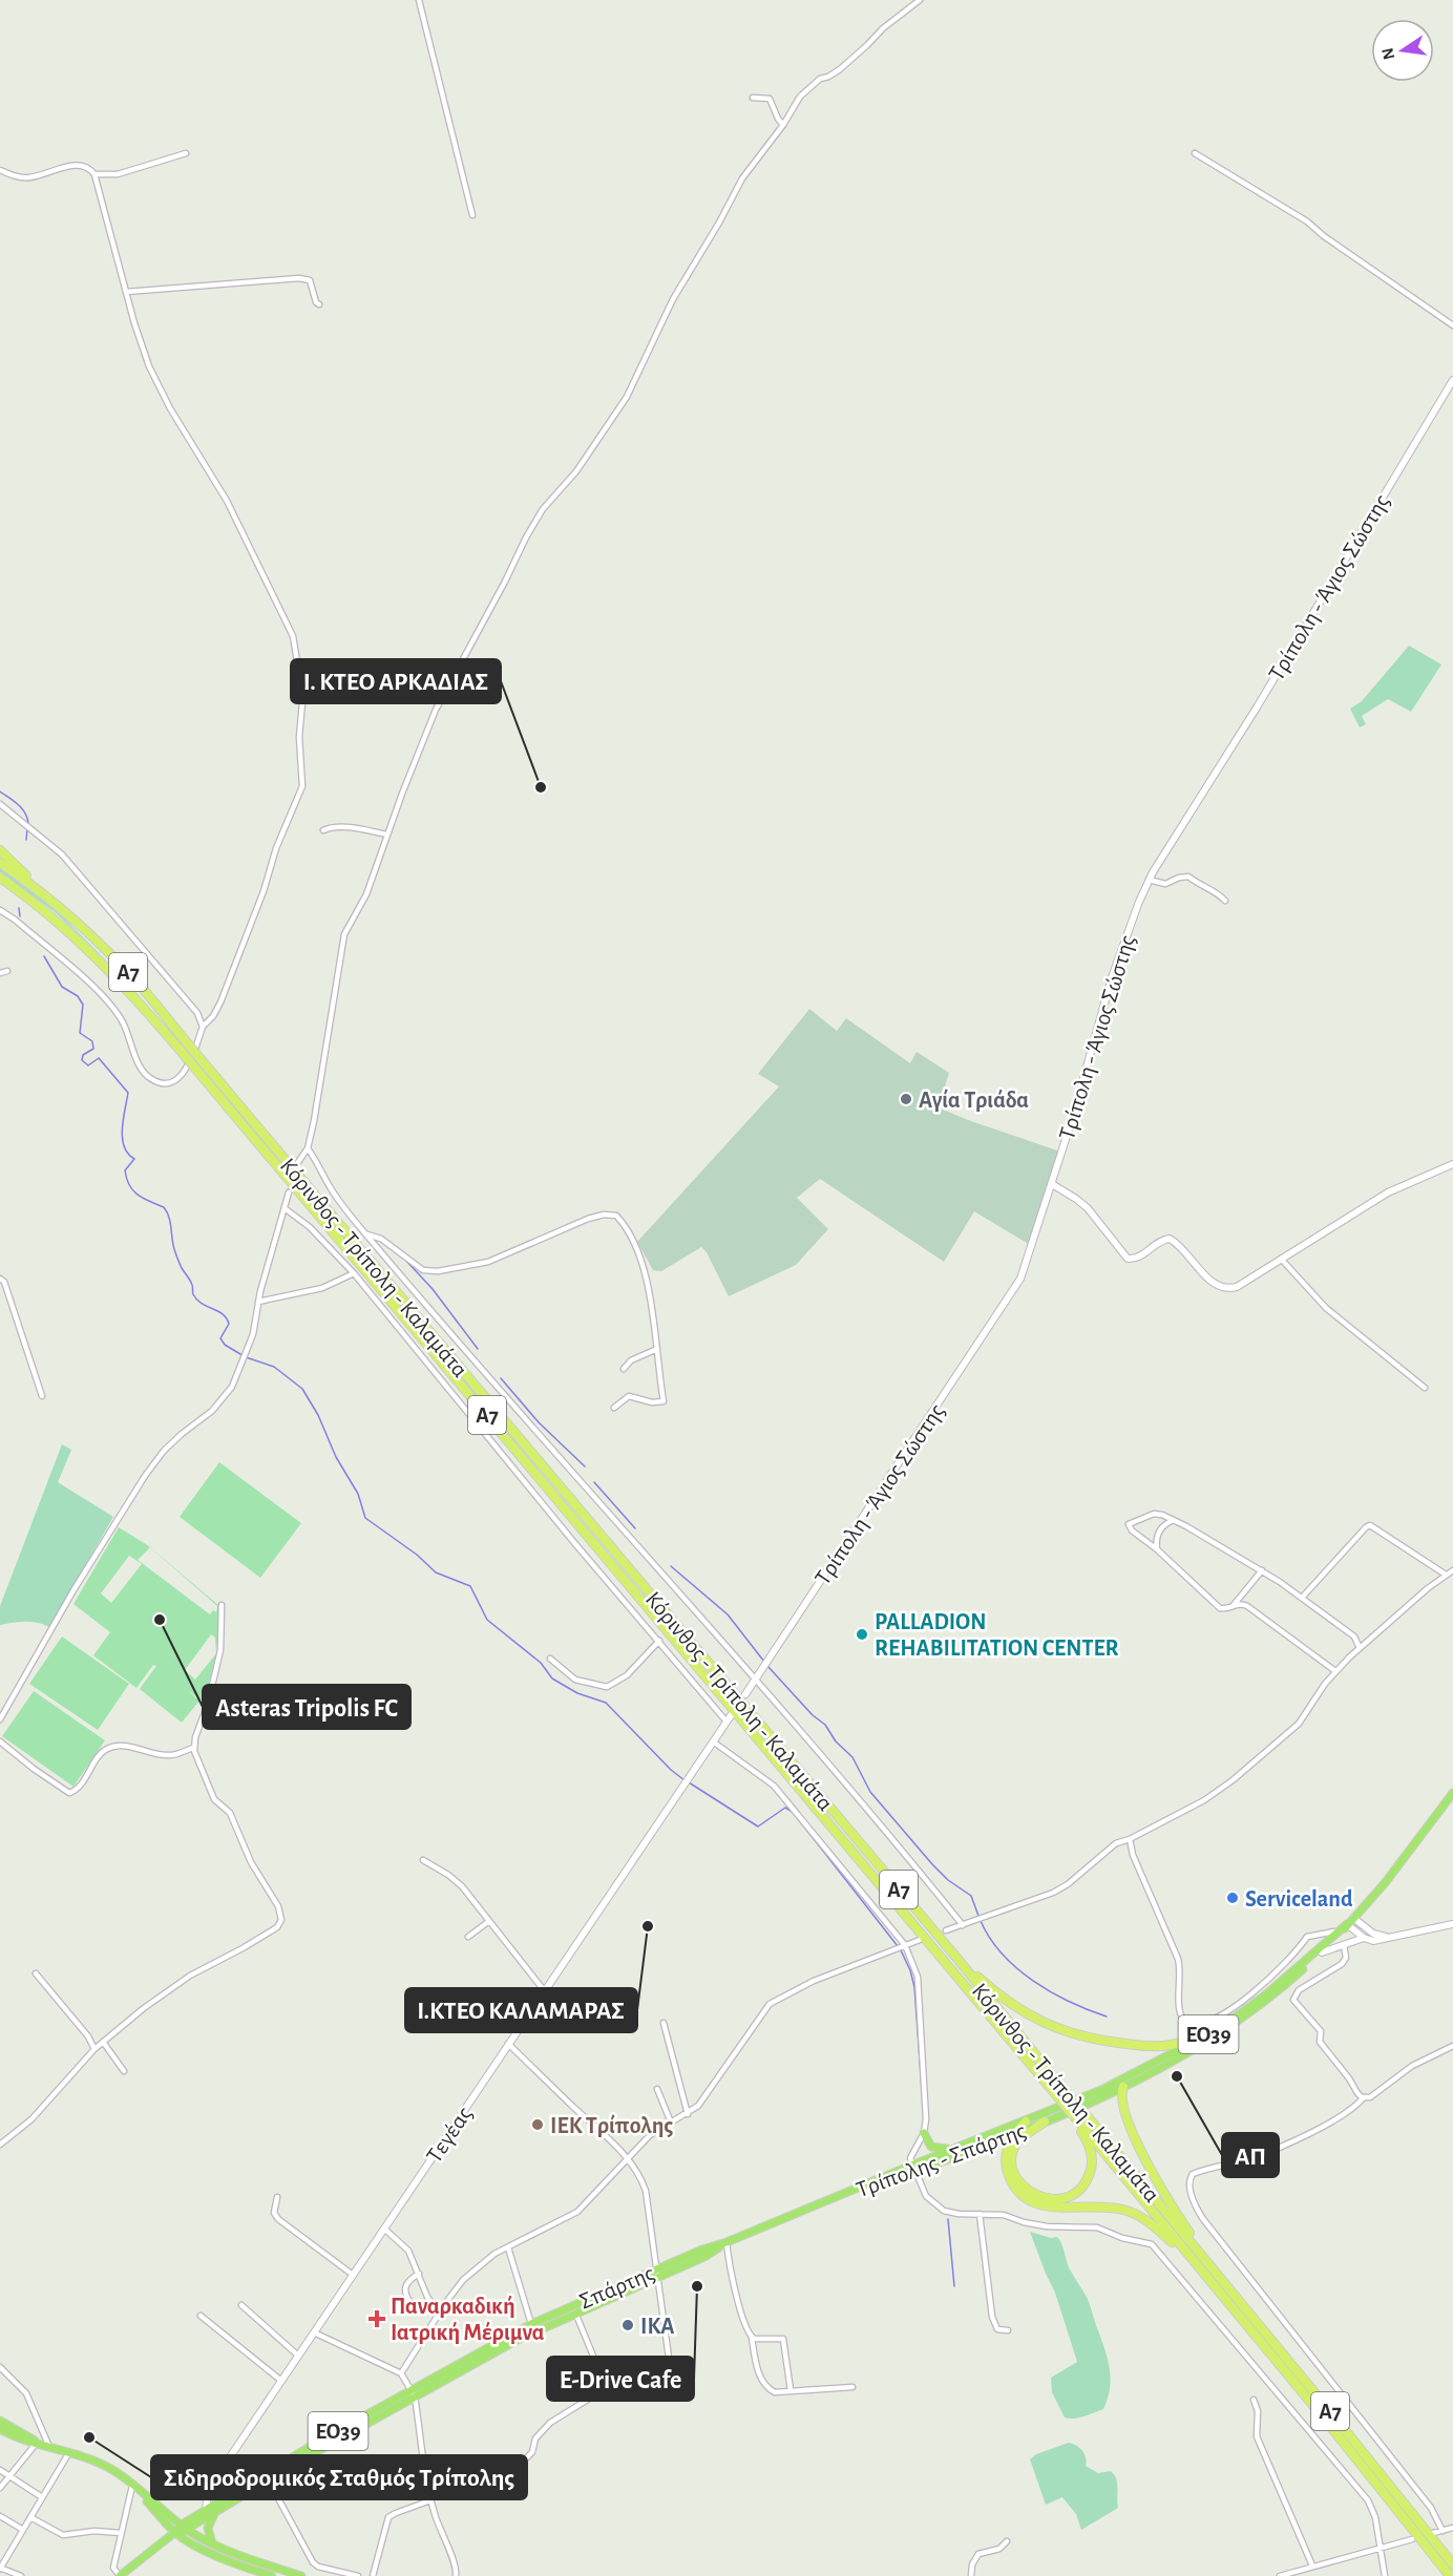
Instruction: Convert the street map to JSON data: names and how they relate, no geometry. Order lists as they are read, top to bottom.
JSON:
{
  "streets": {
    "highway": ["Α7", "Κόρινθος - Τρίπολη - Καλαμάτα"],
    "main road": [
      "Τρίπολη - Άγιος Σώστης",
      "ΕΟ39",
      "Τεγέας",
      "Τρίπολης - Σπάρτης",
      "Σπάρτης"
    ]
  },
  "crossings": [
    ["ΕΟ39", "Σπάρτης"],
    ["Τεγέας", "Σπάρτης"],
    ["Τρίπολης - Σπάρτης", "Σπάρτης"]
  ],
  "places": {
    "other": [
      "Ι. ΚΤΕΟ ΑΡΚΑΔΙΑΣ",
      "Αγία Τριάδα",
      "Asteras Tripolis FC",
      "PALLADION REHABILITATION CENTER",
      "Serviceland",
      "Ι.ΚΤΕΟ ΚΑΛΑΜΑΡΑΣ",
      "ΑΠ",
      "ΙΕΚ Τρίπολης",
      "E-Drive Cafe",
      "ΙΚΑ",
      "Σιδηροδρομικός Σταθμός Τρίπολης"
    ],
    "health": ["Παναρκαδική Ιατρική Μέριμνα"]
  },
  "north": "left"
}
